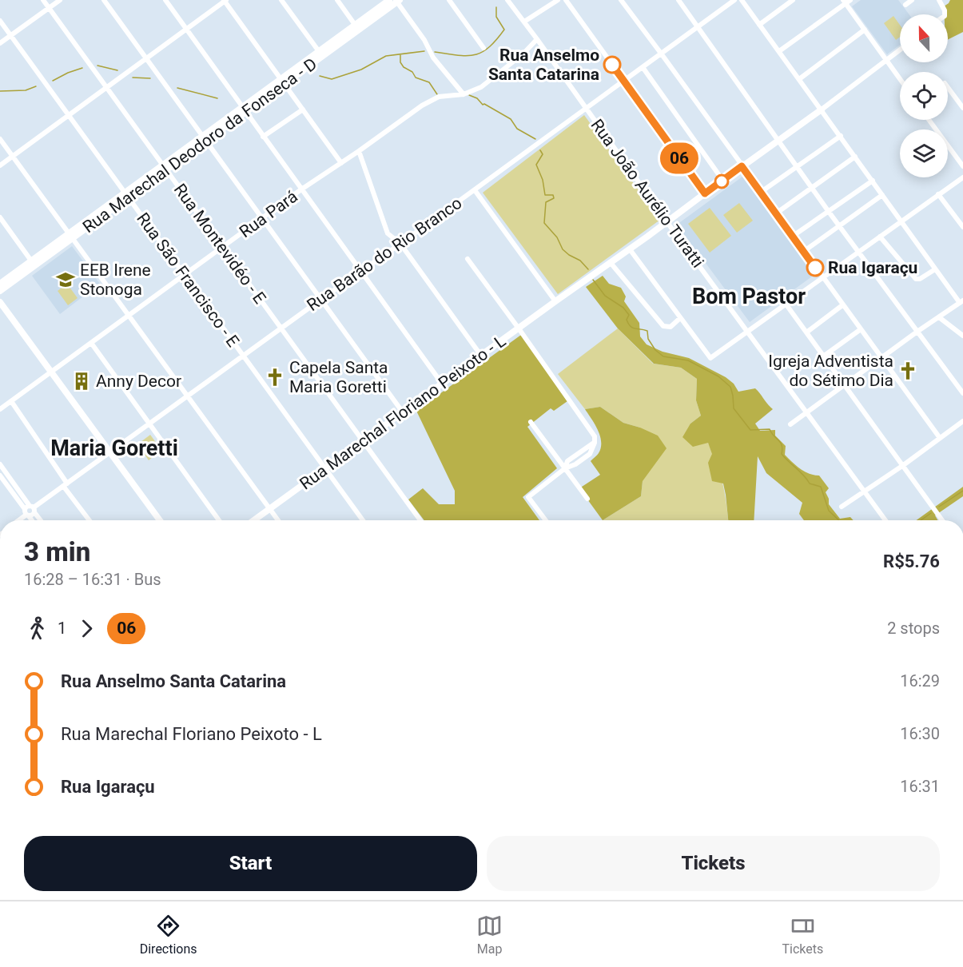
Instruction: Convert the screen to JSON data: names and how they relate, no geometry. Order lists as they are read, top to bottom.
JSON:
{
  "streets": {
    "street": [
      "Rua Marechal Deodoro da Fonseca - D",
      "Rua João Aurélio Turatti",
      "Rua Pará",
      "Rua Montevidéo - E",
      "Rua Barão do Rio Branco",
      "Rua São Francisco - E",
      "Rua Marechal Floriano Peixoto - L"
    ]
  },
  "crossings": [
    ["Rua Marechal Deodoro da Fonseca - D", "Rua Montevidéo - E"],
    ["Rua Marechal Deodoro da Fonseca - D", "Rua São Francisco - E"],
    ["Rua João Aurélio Turatti", "Rua Pará"],
    ["Rua João Aurélio Turatti", "Rua Barão do Rio Branco"],
    ["Rua João Aurélio Turatti", "Rua Marechal Floriano Peixoto - L"],
    ["Rua Pará", "Rua Montevidéo - E"],
    ["Rua Pará", "Rua São Francisco - E"],
    ["Rua Montevidéo - E", "Rua Barão do Rio Branco"],
    ["Rua Montevidéo - E", "Rua Marechal Floriano Peixoto - L"],
    ["Rua Barão do Rio Branco", "Rua São Francisco - E"],
    ["Rua São Francisco - E", "Rua Marechal Floriano Peixoto - L"]
  ],
  "districts": ["Bom Pastor", "Maria Goretti"],
  "places": {
    "other": ["Rua Anselmo Santa Catarina", "Rua Igaraçu"],
    "school or university": ["EEB Irene Stonoga"],
    "church": ["Igreja Adventista do Sétimo Dia", "Capela Santa Maria Goretti"],
    "building": ["Anny Decor"]
  },
  "lines": ["bus line 06"],
  "north": "top",
  "page": {
    "on_map": "06",
    "heading": ["3 min", "16:28 – 16:31 · Bus", "R$5.76"],
    "legs": ["1", "06", "2 stops"],
    "list": [
      {
        "name": "Rua Anselmo Santa Catarina",
        "value": "16:29"
      },
      {
        "name": "Rua Marechal Floriano Peixoto - L",
        "value": "16:30"
      },
      {
        "name": "Rua Igaraçu",
        "value": "16:31"
      }
    ],
    "buttons": ["Start", "Tickets"],
    "tabs": ["Directions", "Map", "Tickets"]
  }
}
